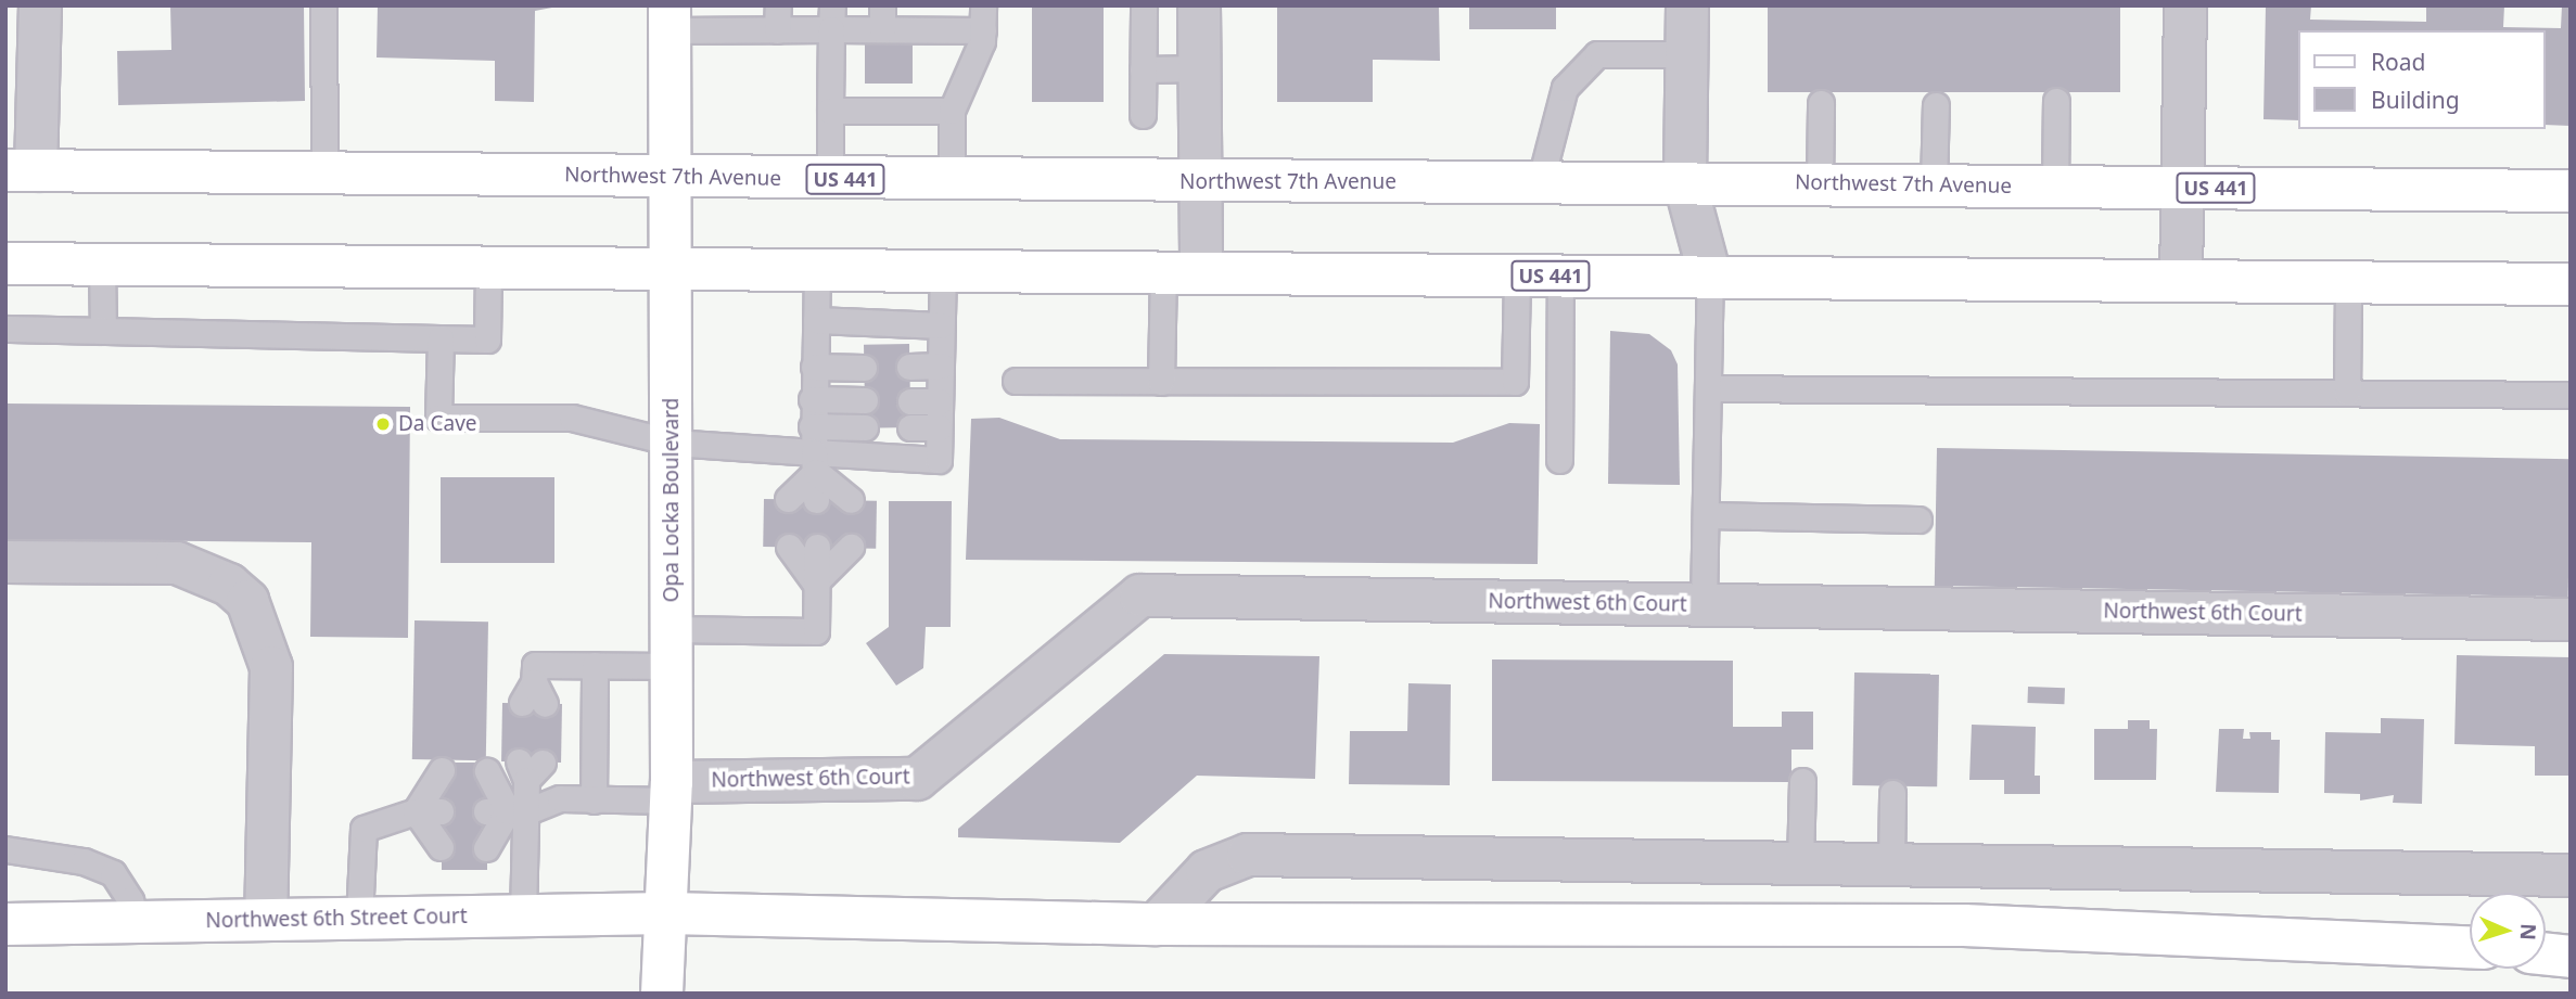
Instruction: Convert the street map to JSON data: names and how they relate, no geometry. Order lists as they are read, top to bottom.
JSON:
{
  "streets": {
    "main road": [
      "Northwest 7th Avenue",
      "US 441",
      "Opa Locka Boulevard",
      "Northwest 6th Street Court"
    ],
    "street": ["Northwest 6th Court"]
  },
  "crossings": [
    ["Northwest 7th Avenue", "Opa Locka Boulevard"],
    ["US 441", "Opa Locka Boulevard"],
    ["Opa Locka Boulevard", "Northwest 6th Court"],
    ["Opa Locka Boulevard", "Northwest 6th Street Court"]
  ],
  "places": ["Da Cave"],
  "legend": ["Road", "Building"],
  "north": "right"
}
